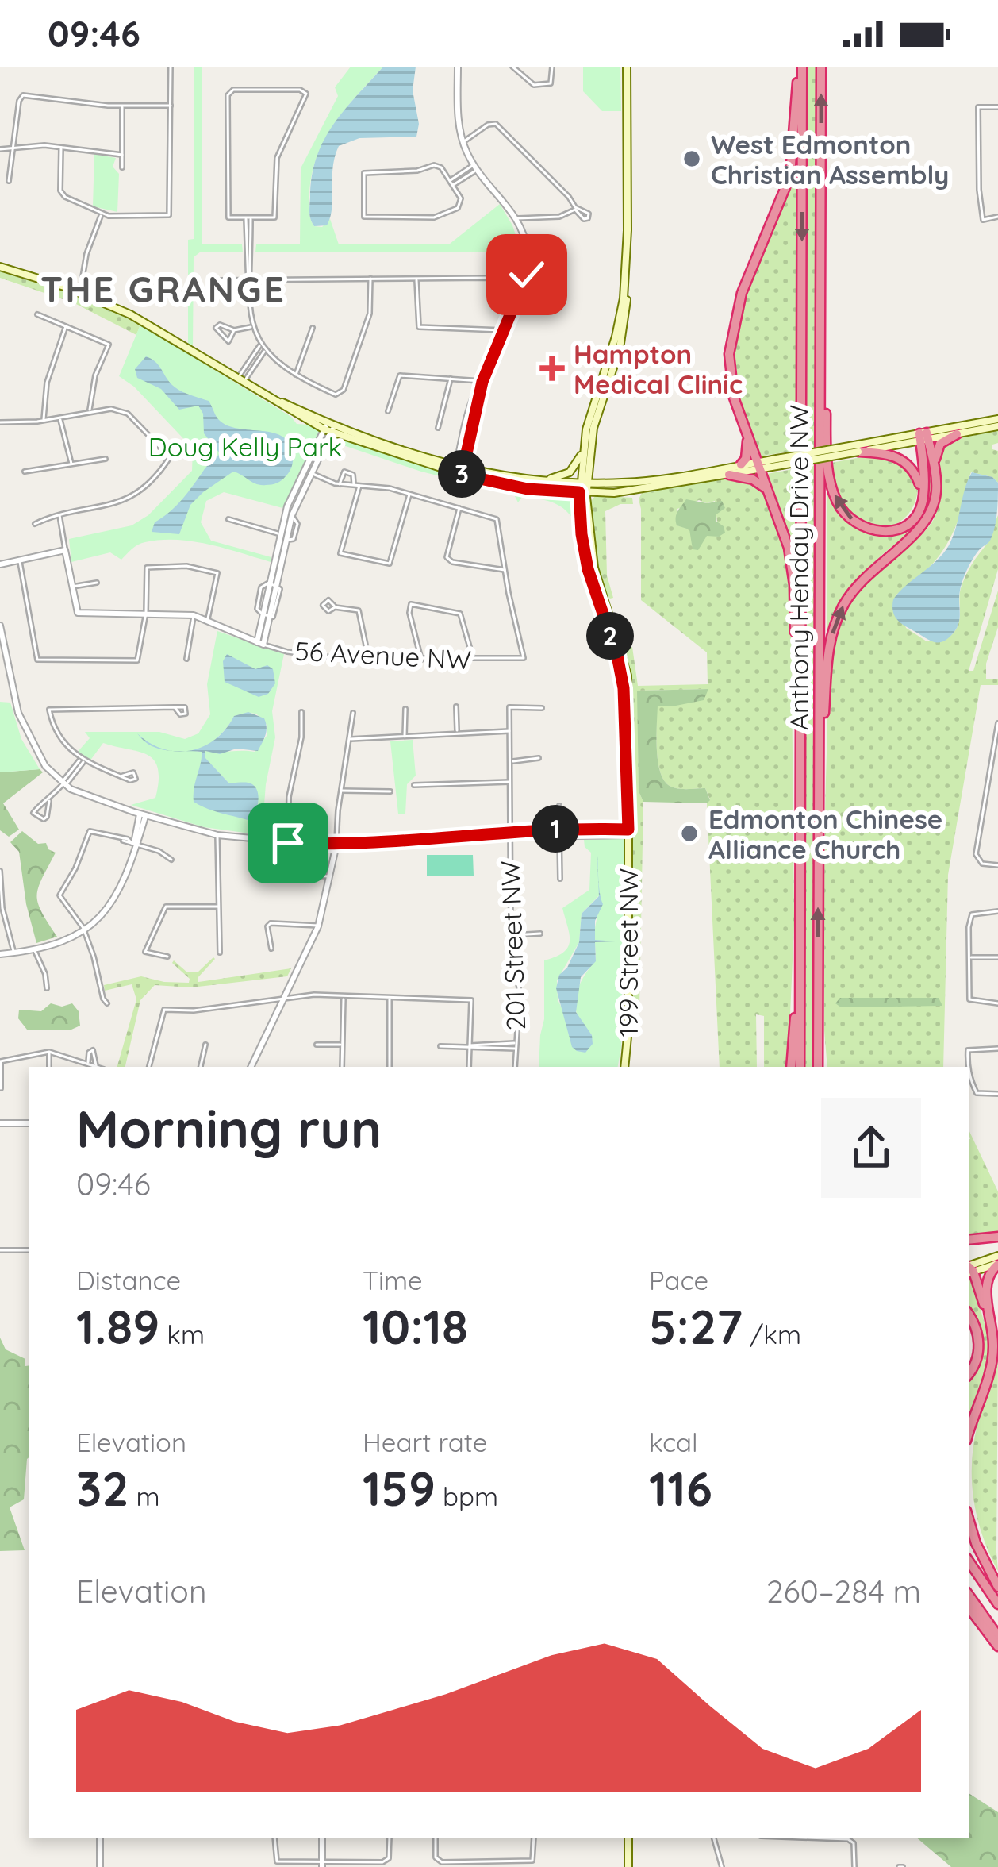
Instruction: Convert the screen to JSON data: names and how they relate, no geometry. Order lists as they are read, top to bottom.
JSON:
{
  "streets": {
    "highway": ["Anthony Henday Drive NW"],
    "main road": ["199 Street NW"],
    "street": ["56 Avenue NW", "201 Street NW"]
  },
  "districts": ["THE GRANGE"],
  "parks": ["Doug Kelly Park"],
  "places": {
    "other": ["West Edmonton Christian Assembly", "Edmonton Chinese Alliance Church"],
    "health": ["Hampton Medical Clinic"]
  },
  "page": {
    "status": "09:46",
    "pins": ["3", "2", "1"],
    "heading": ["Morning run", "09:46"],
    "stats": [
      ["Distance", "1.89 km"],
      ["Time", "10:18"],
      ["Pace", "5:27 /km"],
      ["Elevation", "32 m"],
      ["Heart rate", "159 bpm"],
      ["kcal", "116"]
    ],
    "chart": ["Elevation", "260–284 m"]
  }
}
